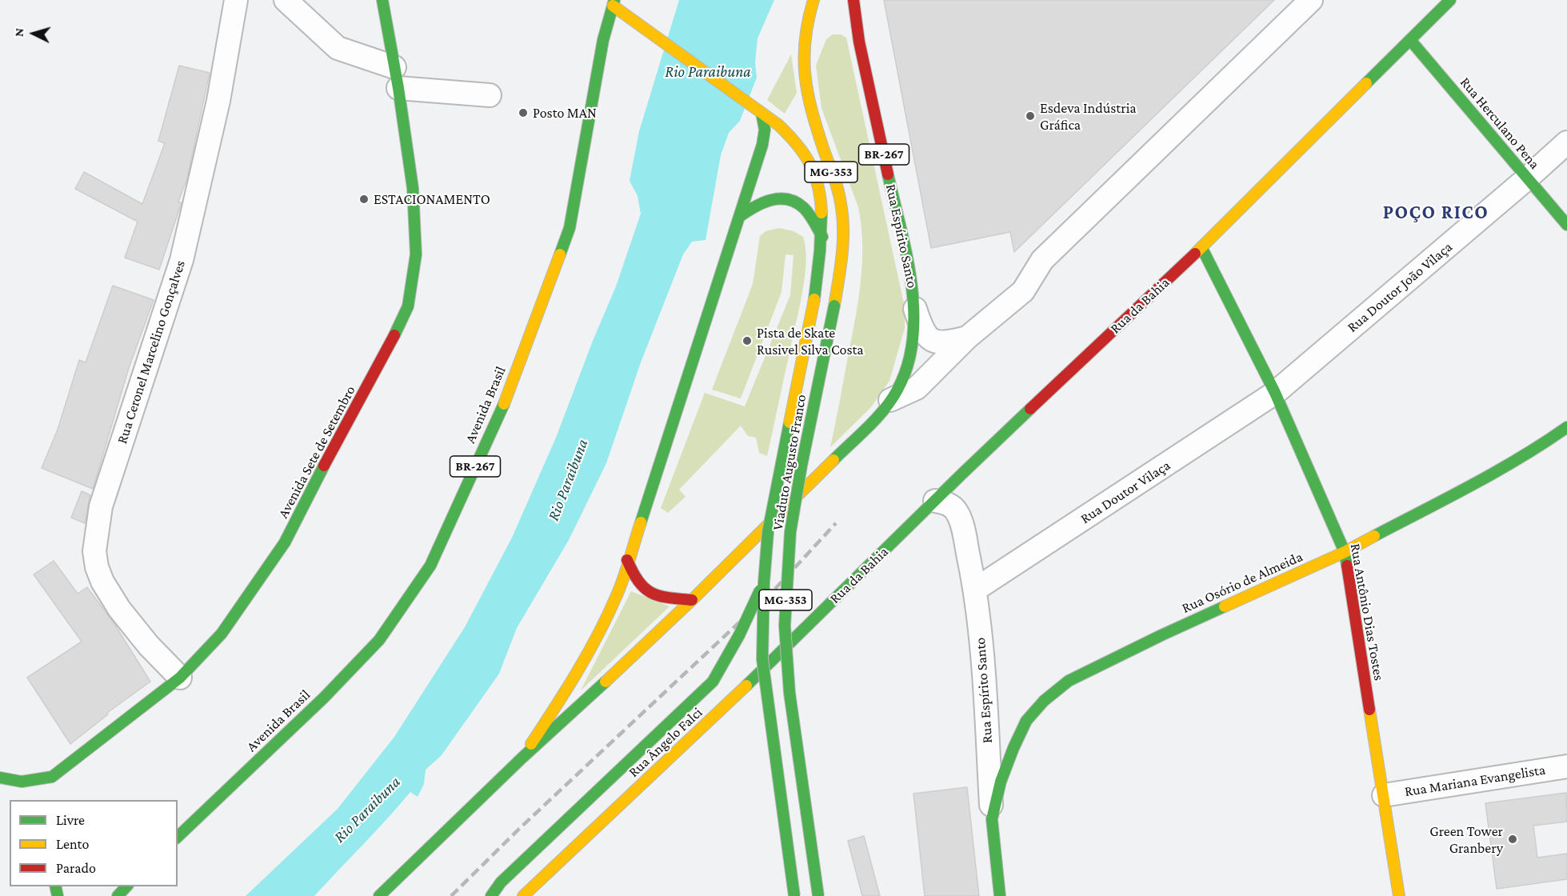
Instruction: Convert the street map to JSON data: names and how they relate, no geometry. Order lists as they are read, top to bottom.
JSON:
{
  "streets": {
    "main road": [
      "Rua Herculano Pena",
      "BR-267",
      "MG-353",
      "Rua Espírito Santo",
      "Rua da Bahia",
      "Avenida Brasil",
      "Avenida Sete de Setembro",
      "Viaduto Augusto Franco",
      "Rua Osório de Almeida",
      "Rua Antônio Dias Tostes",
      "Rua Ângelo Falci"
    ],
    "street": [
      "Rua Doutor João Vilaça",
      "Rua Ceronel Marcelino Gonçalves",
      "Rua Doutor Vilaça",
      "Rua Mariana Evangelista"
    ]
  },
  "crossings": [
    ["Rua Herculano Pena", "Rua Doutor João Vilaça"],
    ["Rua Herculano Pena", "Rua da Bahia"],
    ["BR-267", "Rua Espírito Santo"],
    ["Rua Espírito Santo", "Rua da Bahia"],
    ["Rua Espírito Santo", "Rua Doutor Vilaça"],
    ["Rua Espírito Santo", "Rua Osório de Almeida"],
    ["Rua Doutor João Vilaça", "Rua Doutor Vilaça"],
    ["Rua Doutor João Vilaça", "Rua Antônio Dias Tostes"],
    ["Rua da Bahia", "Rua Antônio Dias Tostes"],
    ["Rua da Bahia", "Rua Ângelo Falci"],
    ["Rua Ceronel Marcelino Gonçalves", "Avenida Sete de Setembro"],
    ["Avenida Brasil", "Viaduto Augusto Franco"],
    ["Rua Doutor Vilaça", "Rua Antônio Dias Tostes"],
    ["Rua Osório de Almeida", "Rua Antônio Dias Tostes"],
    ["Rua Antônio Dias Tostes", "Rua Mariana Evangelista"]
  ],
  "districts": ["POÇO RICO"],
  "water": ["Rio Paraibuna"],
  "places": [
    "Posto MAN",
    "Esdeva Indústria Gráfica",
    "ESTACIONAMENTO",
    "Pista de Skate Rusivel Silva Costa",
    "Green Tower Granbery"
  ],
  "legend": ["Livre", "Lento", "Parado"],
  "north": "left"
}
